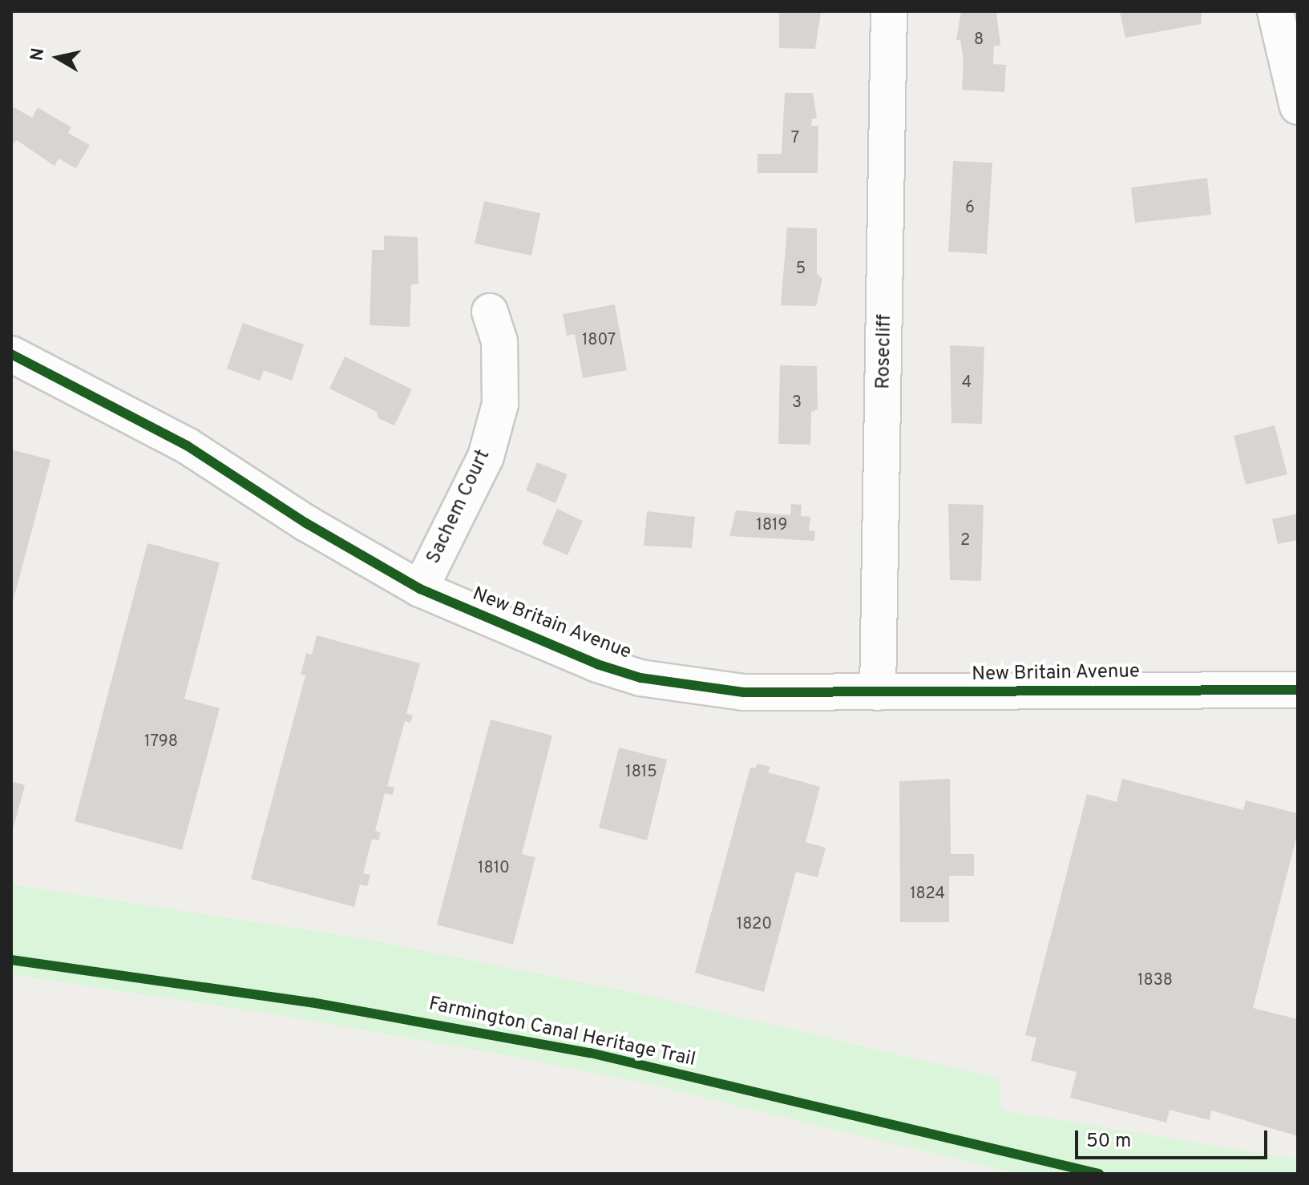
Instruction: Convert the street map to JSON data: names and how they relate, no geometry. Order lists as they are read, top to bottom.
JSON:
{
  "streets": {
    "street": ["Rosecliff", "Sachem Court", "New Britain Avenue"],
    "cycle path": ["Farmington Canal Heritage Trail"]
  },
  "crossings": [
    ["Rosecliff", "New Britain Avenue"],
    ["Sachem Court", "New Britain Avenue"]
  ],
  "house_numbers": [
    "8",
    "7",
    "6",
    "5",
    "1807",
    "4",
    "3",
    "1819",
    "2",
    "1798",
    "1815",
    "1810",
    "1824",
    "1820",
    "1838"
  ],
  "scale_bar": "50 m",
  "north": "left"
}
